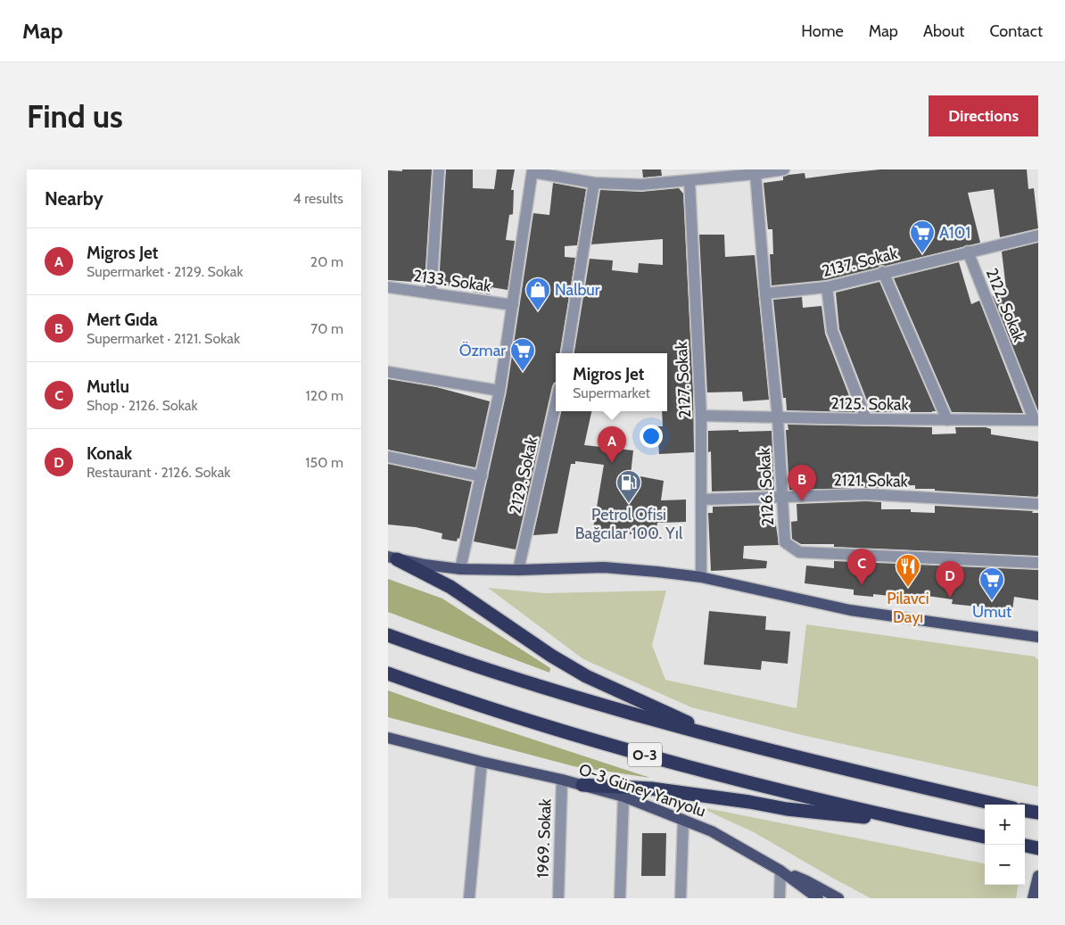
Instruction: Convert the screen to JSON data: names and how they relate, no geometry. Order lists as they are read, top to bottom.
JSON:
{
  "streets": {
    "highway": ["O-3"],
    "main road": ["O-3 Güney Yanyolu"],
    "street": [
      "2137. Sokak",
      "2133. Sokak",
      "2122. Sokak",
      "2127. Sokak",
      "2125. Sokak",
      "2129. Sokak",
      "2121. Sokak",
      "2126. Sokak",
      "1969. Sokak"
    ]
  },
  "crossings": [
    ["2137. Sokak", "2122. Sokak"],
    ["2137. Sokak", "2126. Sokak"],
    ["2122. Sokak", "2125. Sokak"],
    ["2127. Sokak", "2125. Sokak"],
    ["2127. Sokak", "2121. Sokak"],
    ["2125. Sokak", "2126. Sokak"],
    ["2121. Sokak", "2126. Sokak"],
    ["O-3 Güney Yanyolu", "1969. Sokak"]
  ],
  "places": {
    "supermarket": ["A101", "Özmar", "Umut"],
    "shop": ["Nalbur"],
    "fuel station": ["Petrol Ofisi Bağcılar 100. Yıl"],
    "restaurant": ["Pilavci Dayı"]
  },
  "page": {
    "header": "Map",
    "nav": [
      "Home",
      "Map",
      "About",
      "Contact"
    ],
    "buttons": "Directions",
    "title": "Find us",
    "heading": ["Nearby", "4 results"],
    "list": [
      {
        "mark": "A",
        "name": "Migros Jet",
        "note": "Supermarket · 2129. Sokak",
        "value": "20 m"
      },
      {
        "mark": "B",
        "name": "Mert Gıda",
        "note": "Supermarket · 2121. Sokak",
        "value": "70 m"
      },
      {
        "mark": "C",
        "name": "Mutlu",
        "note": "Shop · 2126. Sokak",
        "value": "120 m"
      },
      {
        "mark": "D",
        "name": "Konak",
        "note": "Restaurant · 2126. Sokak",
        "value": "150 m"
      }
    ],
    "popup": ["Migros Jet", "Supermarket"],
    "pins": [
      "A",
      "B",
      "C",
      "D"
    ],
    "map_buttons": ["+", "−"]
  }
}
